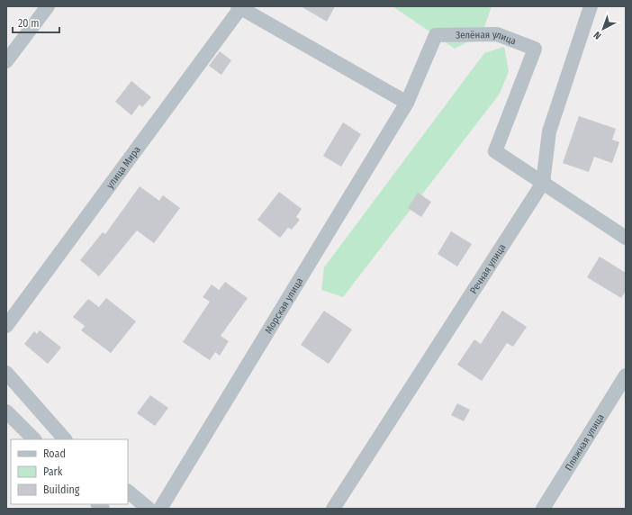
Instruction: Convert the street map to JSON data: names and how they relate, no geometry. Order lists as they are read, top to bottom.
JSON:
{
  "streets": {
    "street": [
      "Зелёная улица",
      "улица Мира",
      "Речная улица",
      "Морская улица",
      "Пляжная улица"
    ]
  },
  "crossings": [
    ["Зелёная улица", "Речная улица"],
    ["Зелёная улица", "Морская улица"]
  ],
  "legend": ["Road", "Park", "Building"],
  "scale_bar": "20 m",
  "north": "bottom left"
}
